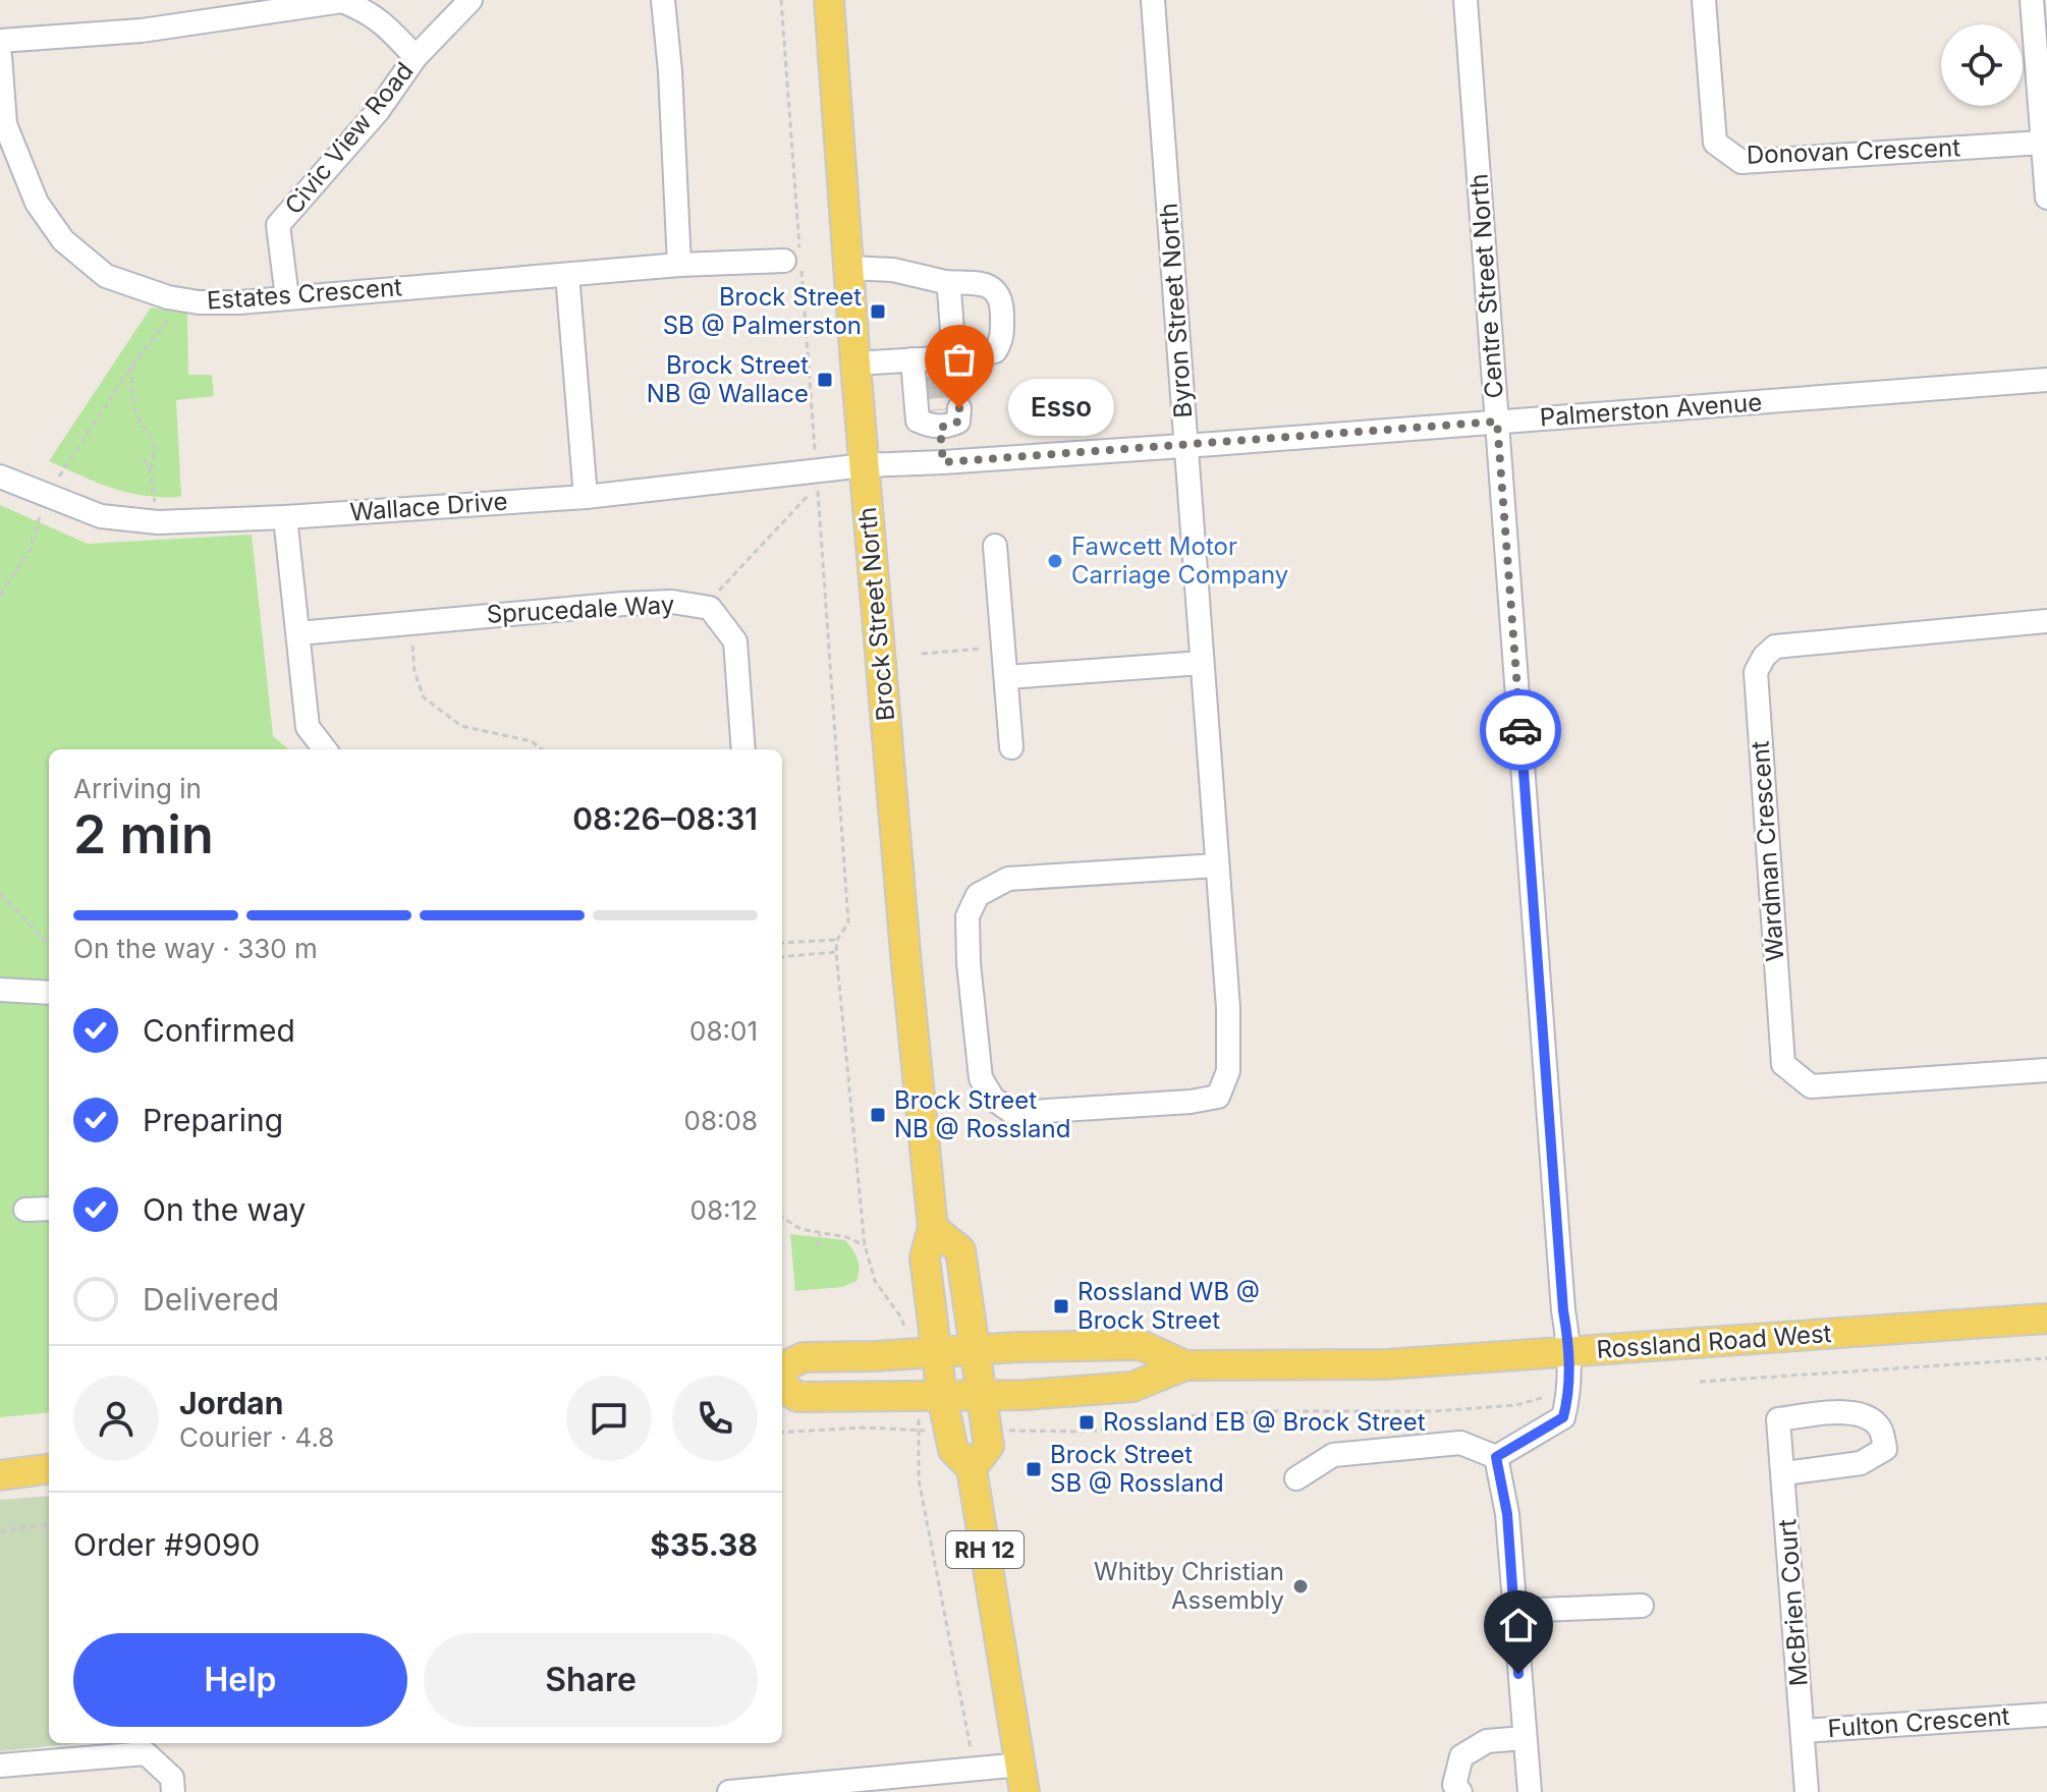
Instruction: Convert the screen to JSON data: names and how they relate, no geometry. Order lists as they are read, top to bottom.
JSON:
{
  "streets": {
    "main road": ["Brock Street North", "Rossland Road West", "RH 12"],
    "street": [
      "Civic View Road",
      "Donovan Crescent",
      "Centre Street North",
      "Estates Crescent",
      "Byron Street North",
      "Palmerston Avenue",
      "Wallace Drive",
      "Sprucedale Way",
      "Wardman Crescent",
      "McBrien Court",
      "Fulton Crescent"
    ]
  },
  "crossings": [
    ["Civic View Road", "Estates Crescent"],
    ["Centre Street North", "Palmerston Avenue"],
    ["Centre Street North", "Rossland Road West"],
    ["Byron Street North", "Palmerston Avenue"],
    ["Palmerston Avenue", "Wallace Drive"],
    ["Palmerston Avenue", "Brock Street North"],
    ["Wallace Drive", "Brock Street North"],
    ["Brock Street North", "Rossland Road West"],
    ["McBrien Court", "Fulton Crescent"]
  ],
  "places": {
    "transit": [
      "Brock Street SB @ Palmerston",
      "Brock Street NB @ Wallace",
      "Brock Street NB @ Rossland",
      "Rossland WB @ Brock Street",
      "Rossland EB @ Brock Street",
      "Brock Street SB @ Rossland"
    ],
    "other": ["Esso", "Fawcett Motor Carriage Company", "Whitby Christian Assembly"]
  },
  "page": {
    "bubble": "Esso",
    "heading": ["2 min", "Arriving in", "08:26–08:31"],
    "panel": [
      "Jordan",
      "Courier · 4.8",
      "Order #9090",
      "$35.38"
    ],
    "bar": "On the way · 330 m",
    "list": [
      ["Confirmed", "08:01"],
      ["Preparing", "08:08"],
      ["On the way", "08:12"],
      "Delivered"
    ],
    "buttons": ["Help", "Share"]
  }
}
